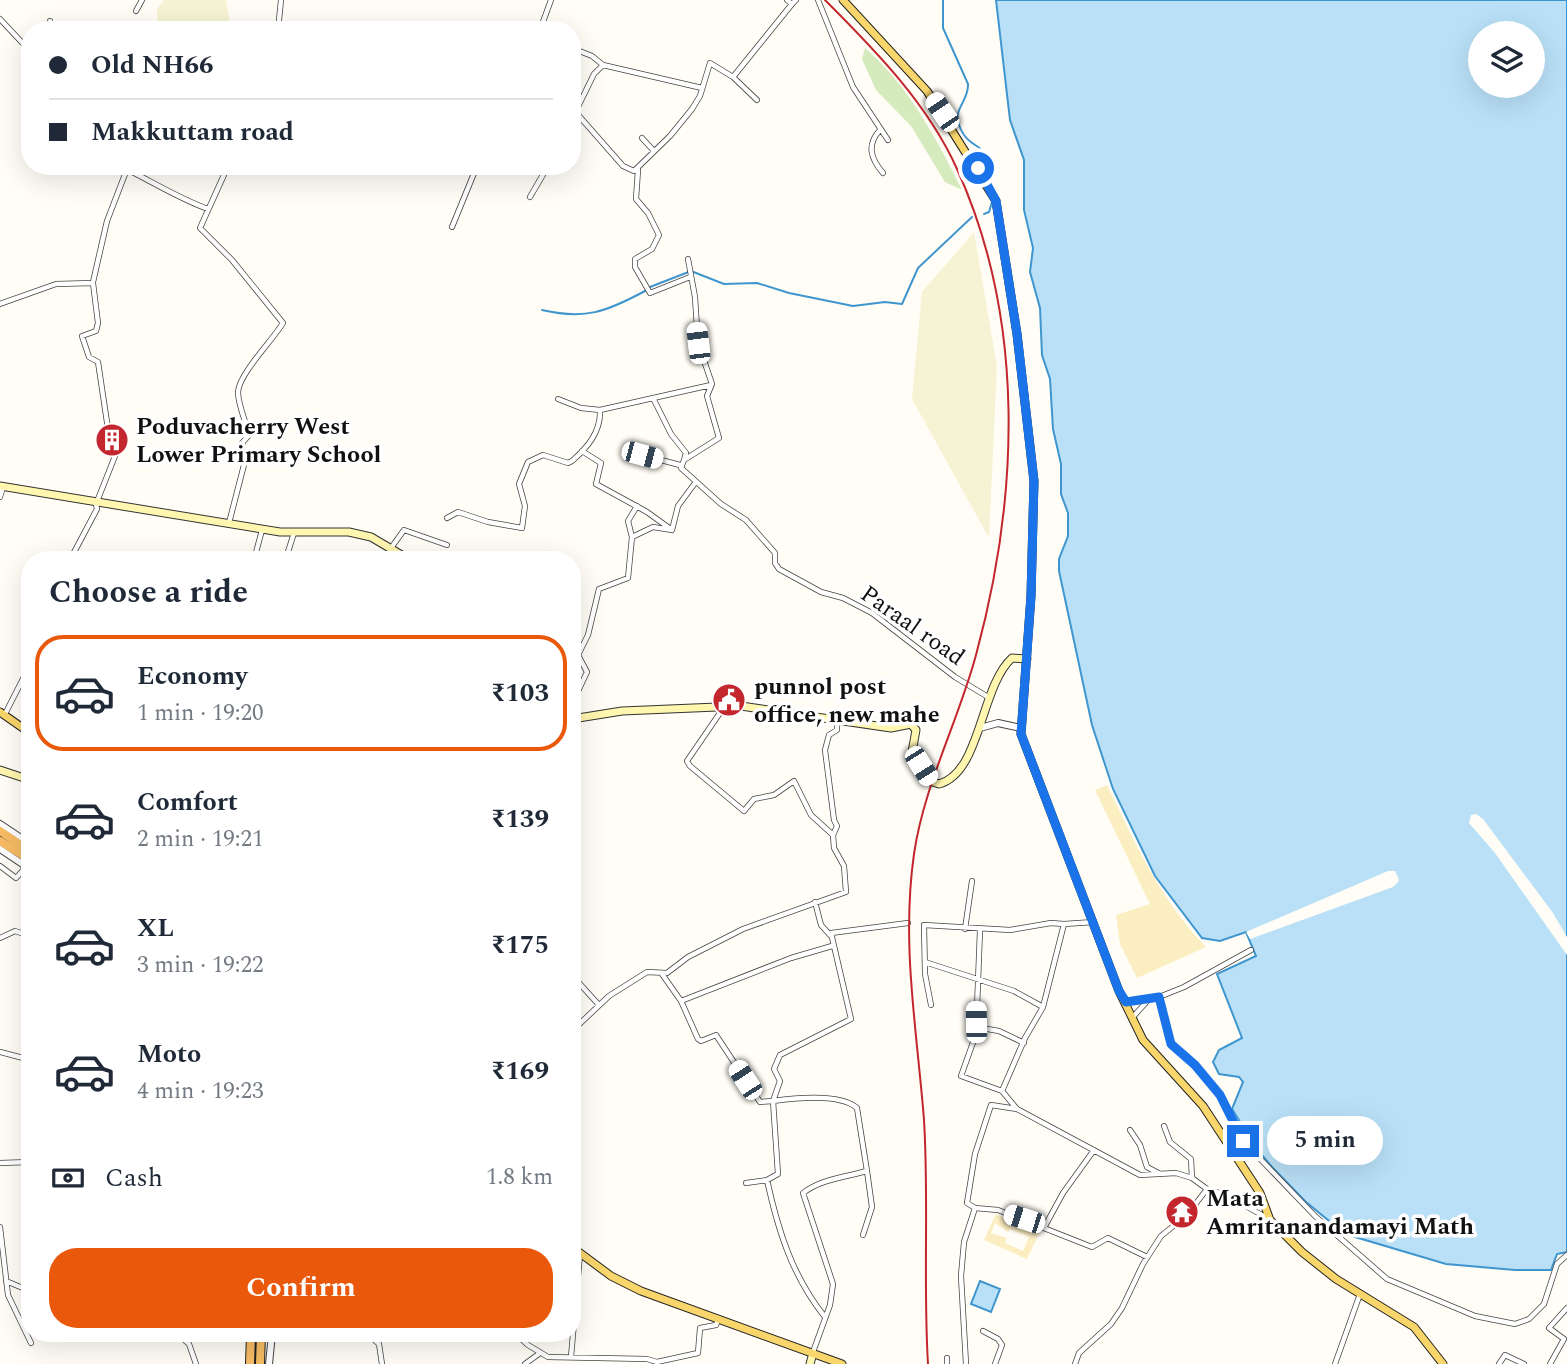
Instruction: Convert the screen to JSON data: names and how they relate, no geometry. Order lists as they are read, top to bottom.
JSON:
{
  "streets": {
    "street": ["Paraal road"]
  },
  "places": {
    "building": ["Poduvacherry West Lower Primary School"],
    "public building": ["punnol post office, new mahe"],
    "temple": ["Mata Amritanandamayi Math"]
  },
  "page": {
    "banner": ["Old NH66", "Makkuttam road"],
    "heading": "Choose a ride",
    "list": [
      {
        "name": "Economy",
        "note": "1 min · 19:20",
        "value": "₹103"
      },
      {
        "name": "Comfort",
        "note": "2 min · 19:21",
        "value": "₹139"
      },
      {
        "name": "XL",
        "note": "3 min · 19:22",
        "value": "₹175"
      },
      {
        "name": "Moto",
        "note": "4 min · 19:23",
        "value": "₹169"
      }
    ],
    "bubble": "5 min",
    "pay": ["Cash", "1.8 km"],
    "buttons": "Confirm"
  }
}
